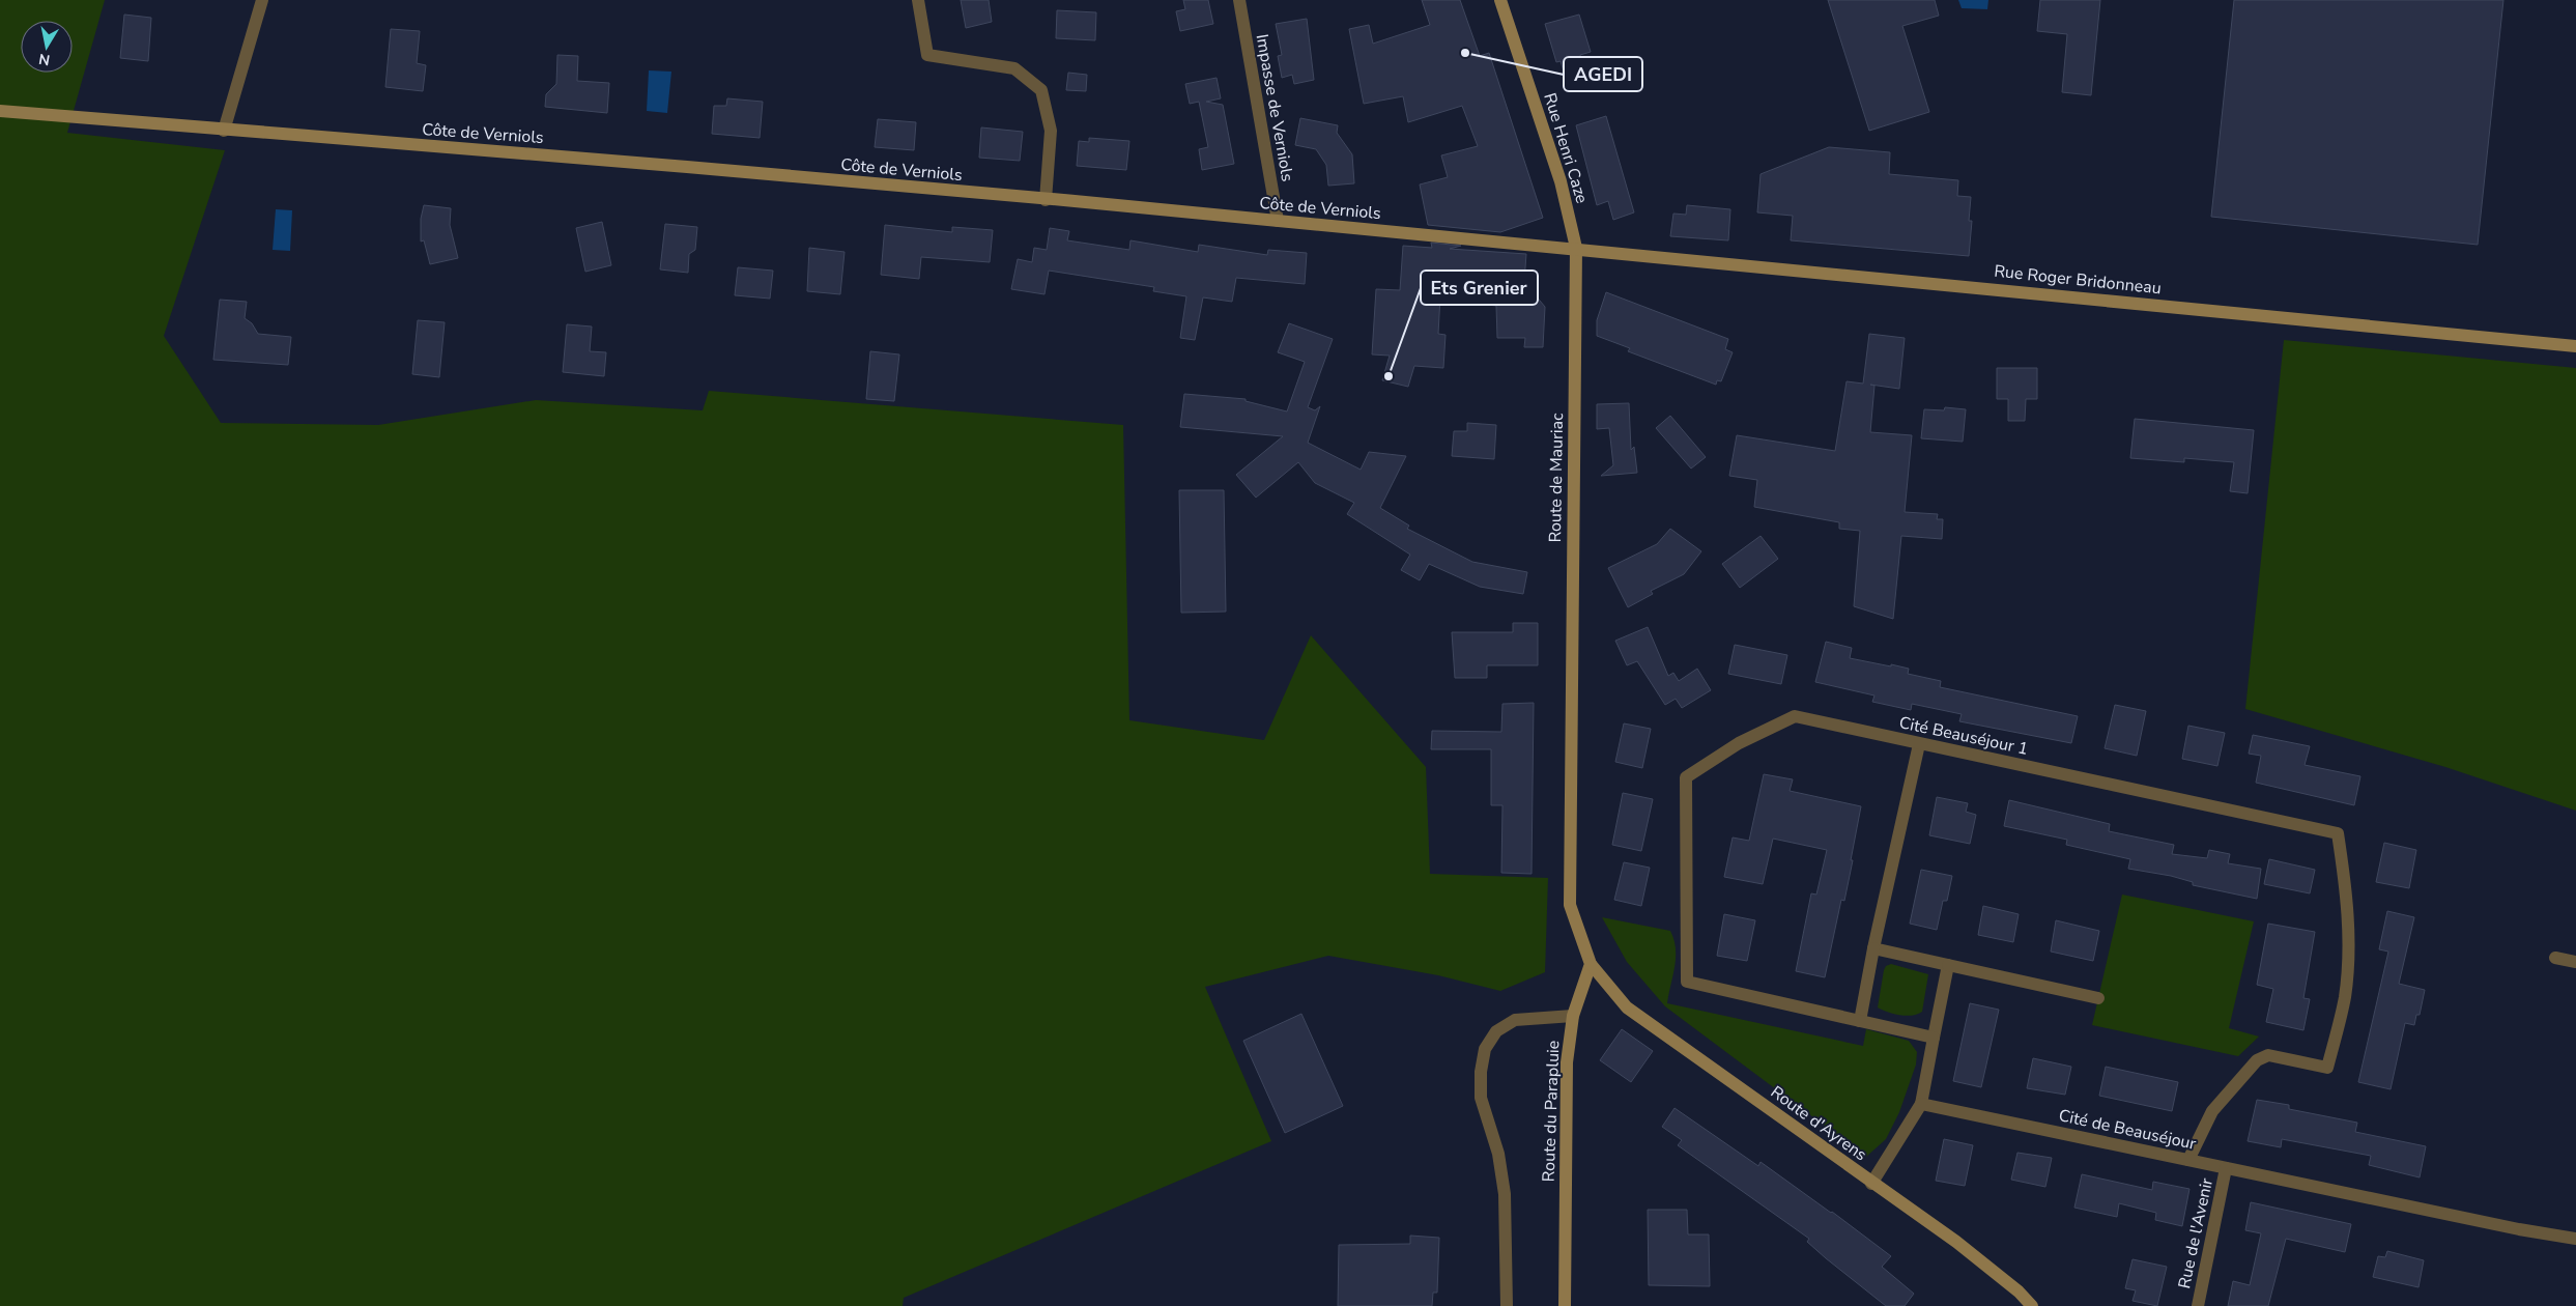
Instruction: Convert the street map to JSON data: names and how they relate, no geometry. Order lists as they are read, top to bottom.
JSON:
{
  "streets": {
    "street": [
      "Impasse de Verniols",
      "Côte de Verniols",
      "Rue Henri Caze",
      "Rue Roger Bridonneau",
      "Route de Mauriac",
      "Cité Beauséjour 1",
      "Route du Parapluie",
      "Route d'Ayrens",
      "Cité de Beauséjour",
      "Rue de l'Avenir"
    ]
  },
  "crossings": [
    ["Impasse de Verniols", "Côte de Verniols"],
    ["Côte de Verniols", "Rue Henri Caze"],
    ["Côte de Verniols", "Rue Roger Bridonneau"],
    ["Côte de Verniols", "Route de Mauriac"],
    ["Rue Henri Caze", "Rue Roger Bridonneau"],
    ["Rue Henri Caze", "Route de Mauriac"],
    ["Rue Roger Bridonneau", "Route de Mauriac"],
    ["Route de Mauriac", "Route du Parapluie"],
    ["Route de Mauriac", "Route d'Ayrens"],
    ["Cité Beauséjour 1", "Cité de Beauséjour"],
    ["Route du Parapluie", "Route d'Ayrens"],
    ["Cité de Beauséjour", "Rue de l'Avenir"]
  ],
  "places": ["AGEDI", "Ets Grenier"],
  "north": "bottom"
}
